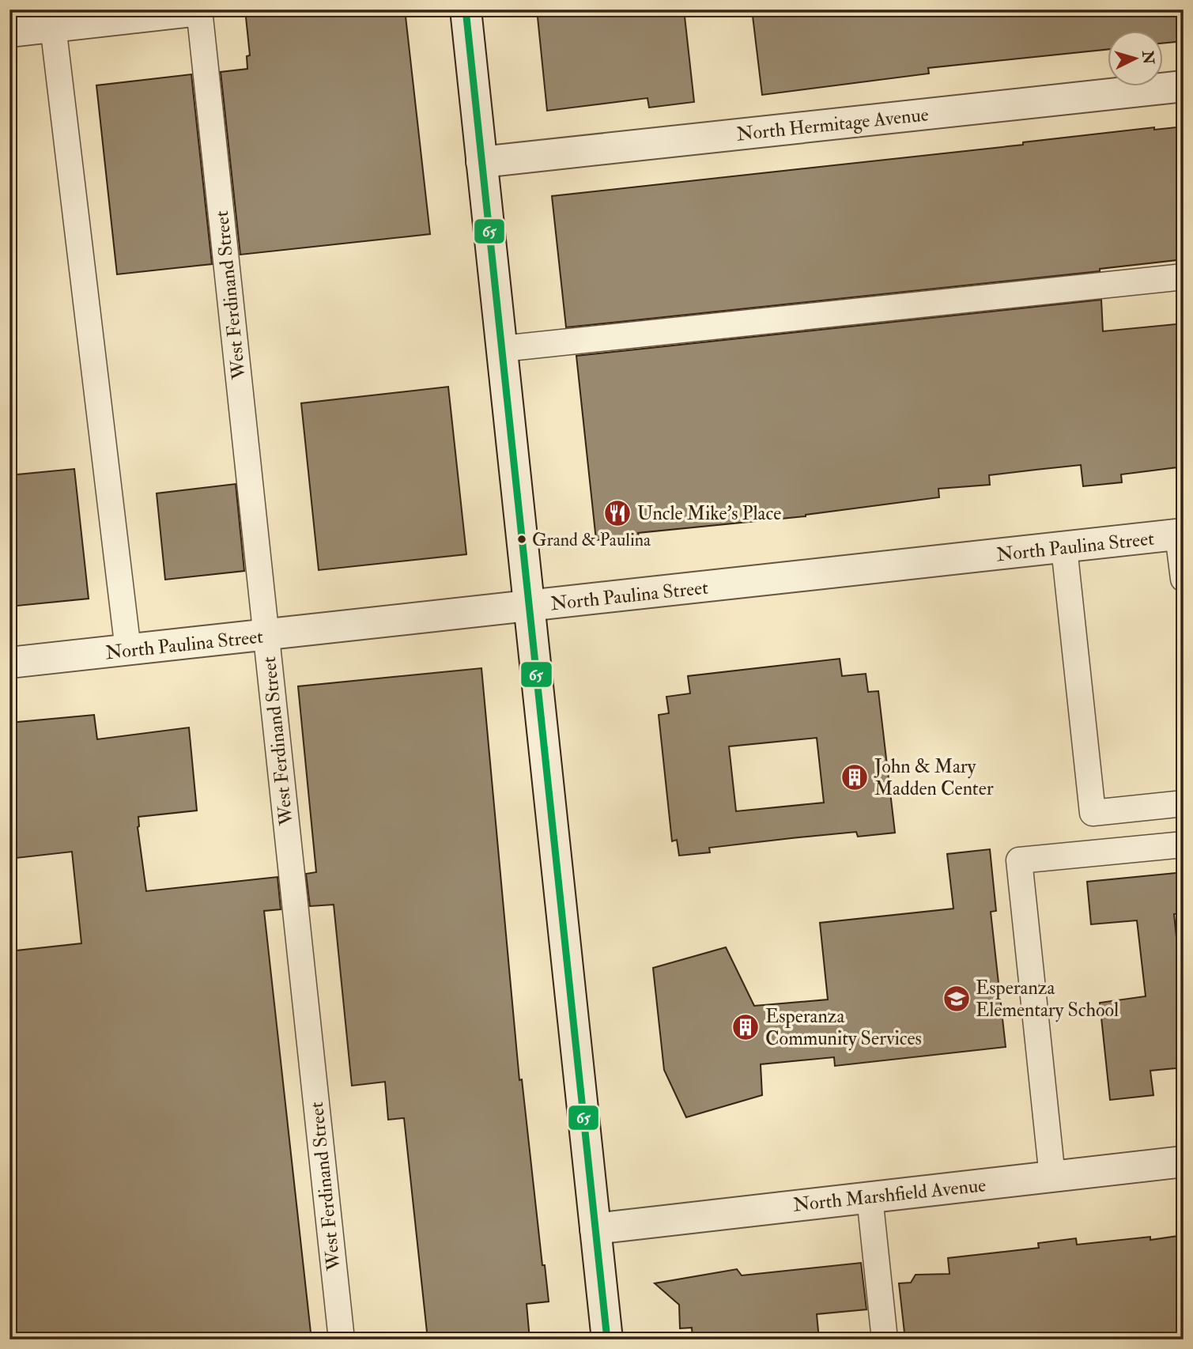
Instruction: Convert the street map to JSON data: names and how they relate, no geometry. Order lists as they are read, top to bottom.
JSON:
{
  "streets": {
    "street": ["North Hermitage Avenue", "North Paulina Street", "North Marshfield Avenue"],
    "lane": ["West Ferdinand Street"]
  },
  "crossings": [
    ["West Ferdinand Street", "North Paulina Street"]
  ],
  "places": {
    "restaurant": ["Uncle Mike's Place"],
    "other": ["Grand & Paulina"],
    "building": ["John & Mary Madden Center", "Esperanza Community Services"],
    "school or university": ["Esperanza Elementary School"]
  },
  "lines": ["transit line 65"],
  "north": "right"
}
